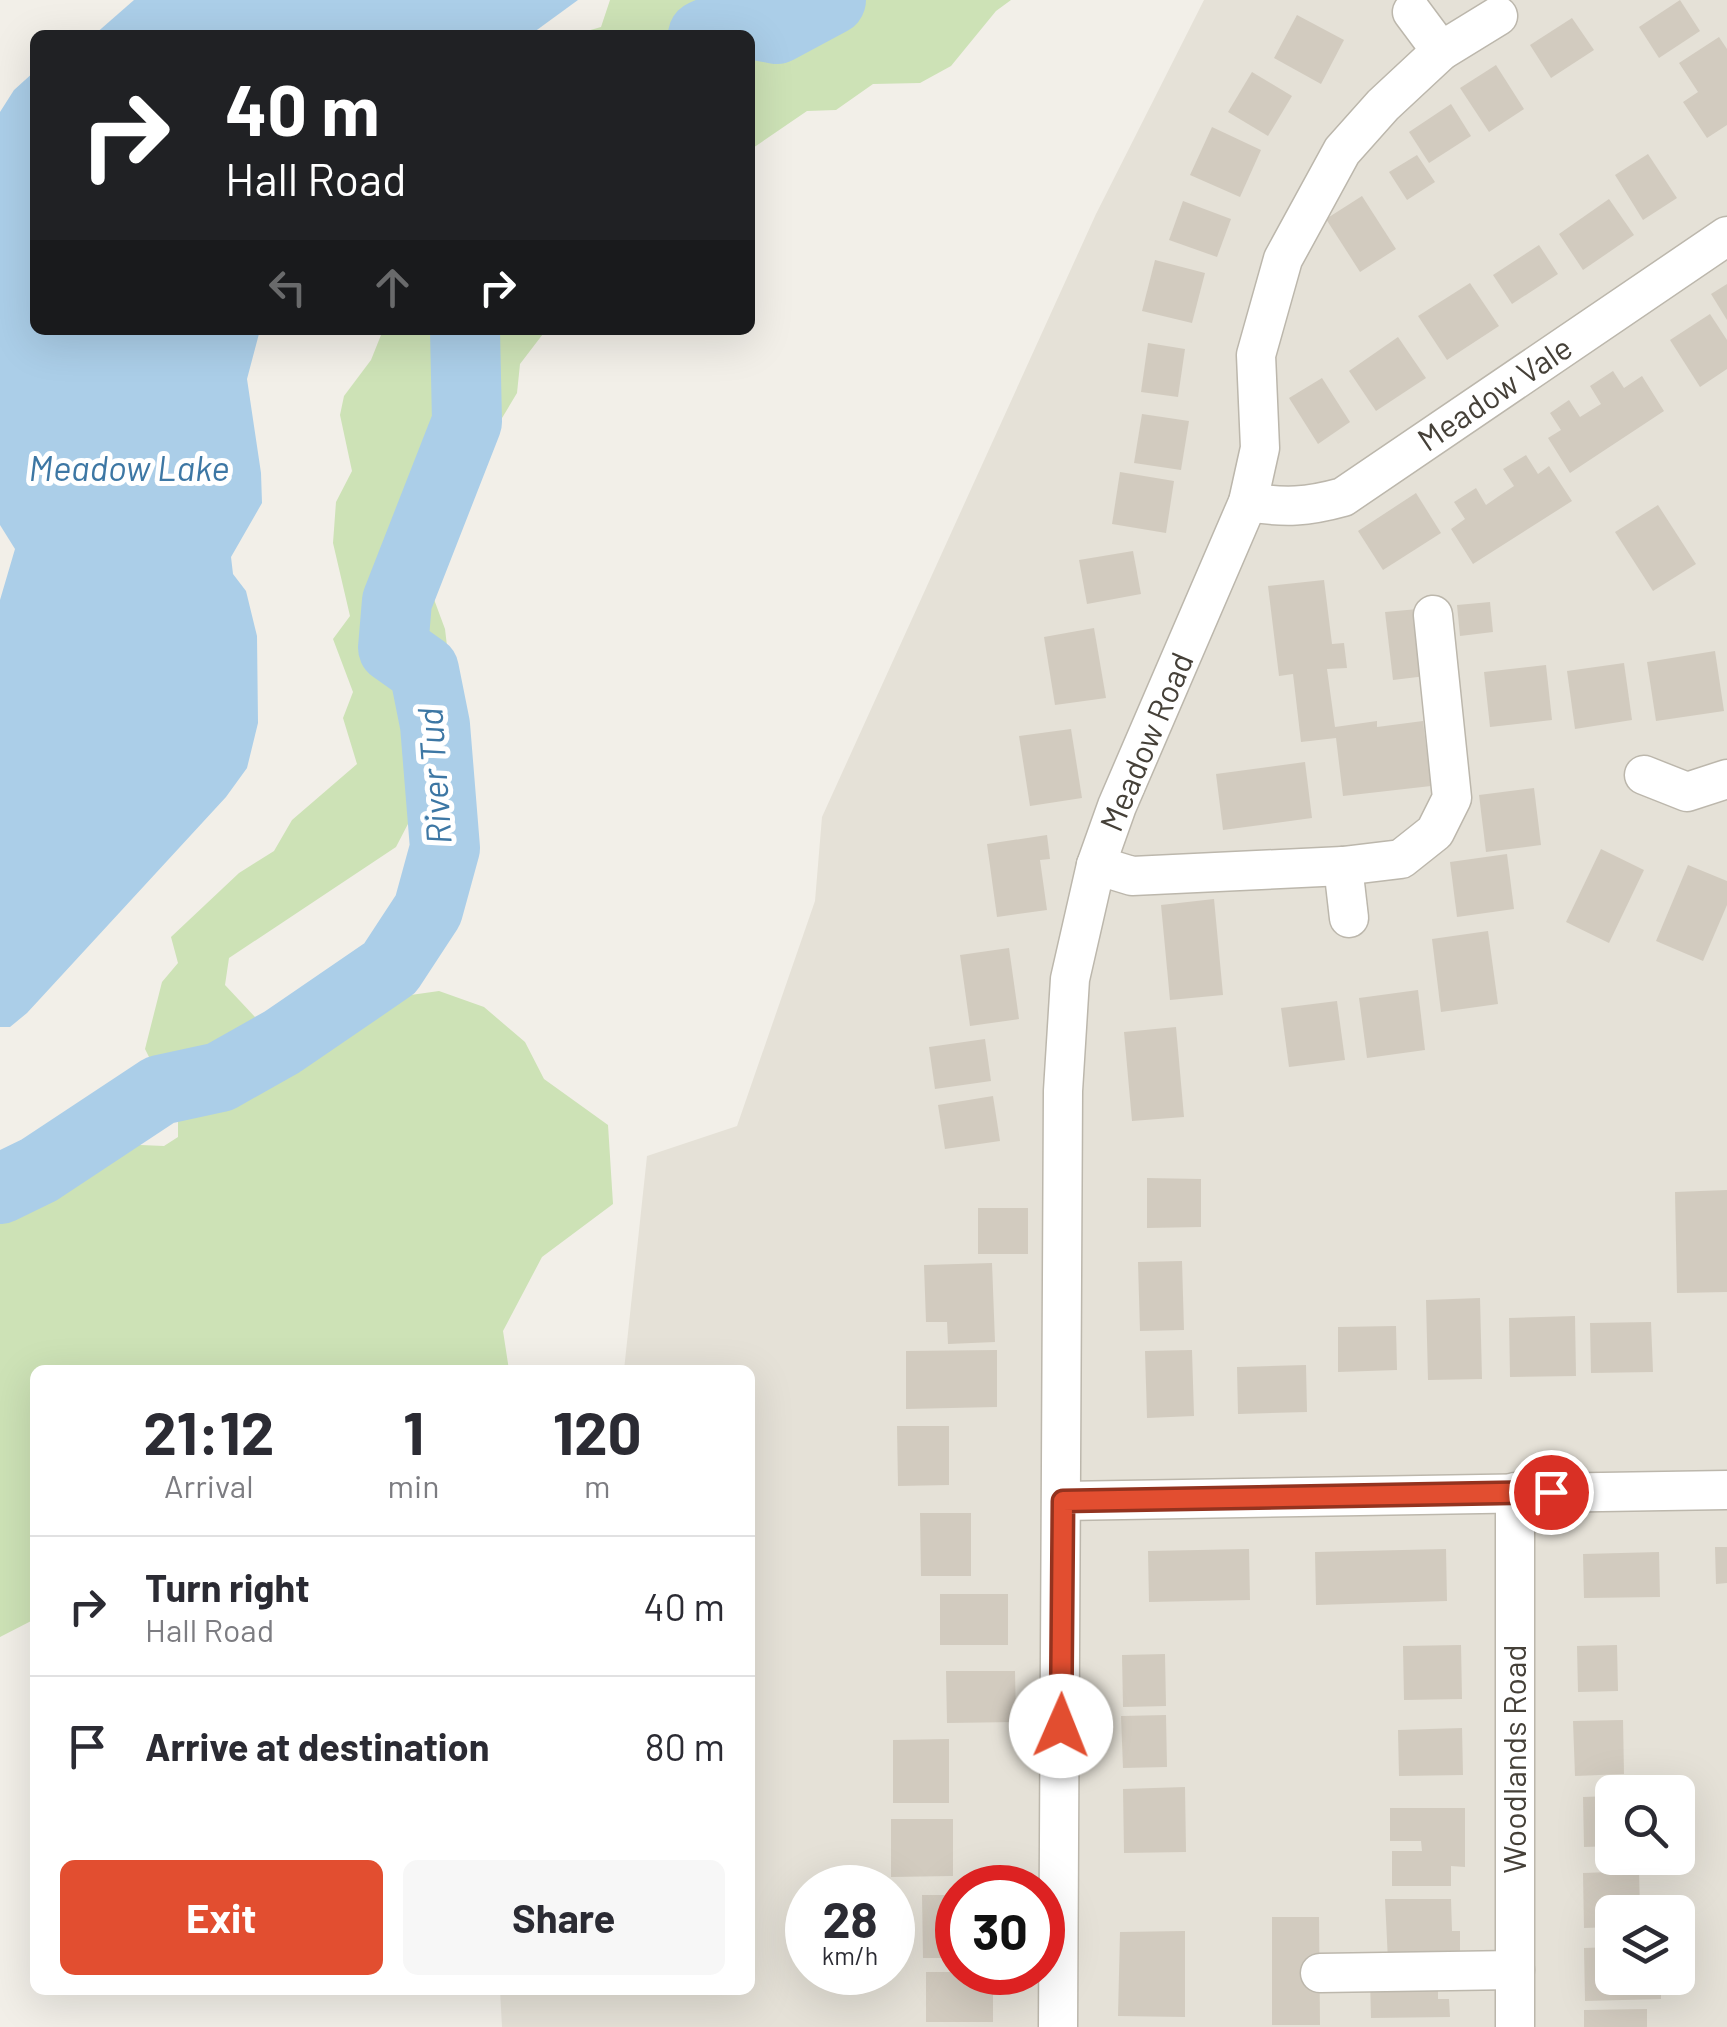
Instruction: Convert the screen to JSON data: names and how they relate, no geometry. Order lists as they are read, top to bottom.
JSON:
{
  "streets": {
    "street": ["Meadow Vale", "Meadow Road", "Woodlands Road"]
  },
  "crossings": [
    ["Meadow Vale", "Meadow Road"]
  ],
  "water": ["Meadow Lake", "River Tud"],
  "page": {
    "turn": ["40 m", "Hall Road"],
    "eta": [
      "21:12",
      "Arrival",
      "1",
      "min",
      "120",
      "m"
    ],
    "list": [
      {
        "name": "Turn right",
        "note": "Hall Road",
        "value": "40 m"
      },
      {
        "name": "Arrive at destination",
        "value": "80 m"
      }
    ],
    "buttons": ["Exit", "Share"],
    "speed": "28 km/h",
    "limit": "30"
  }
}
